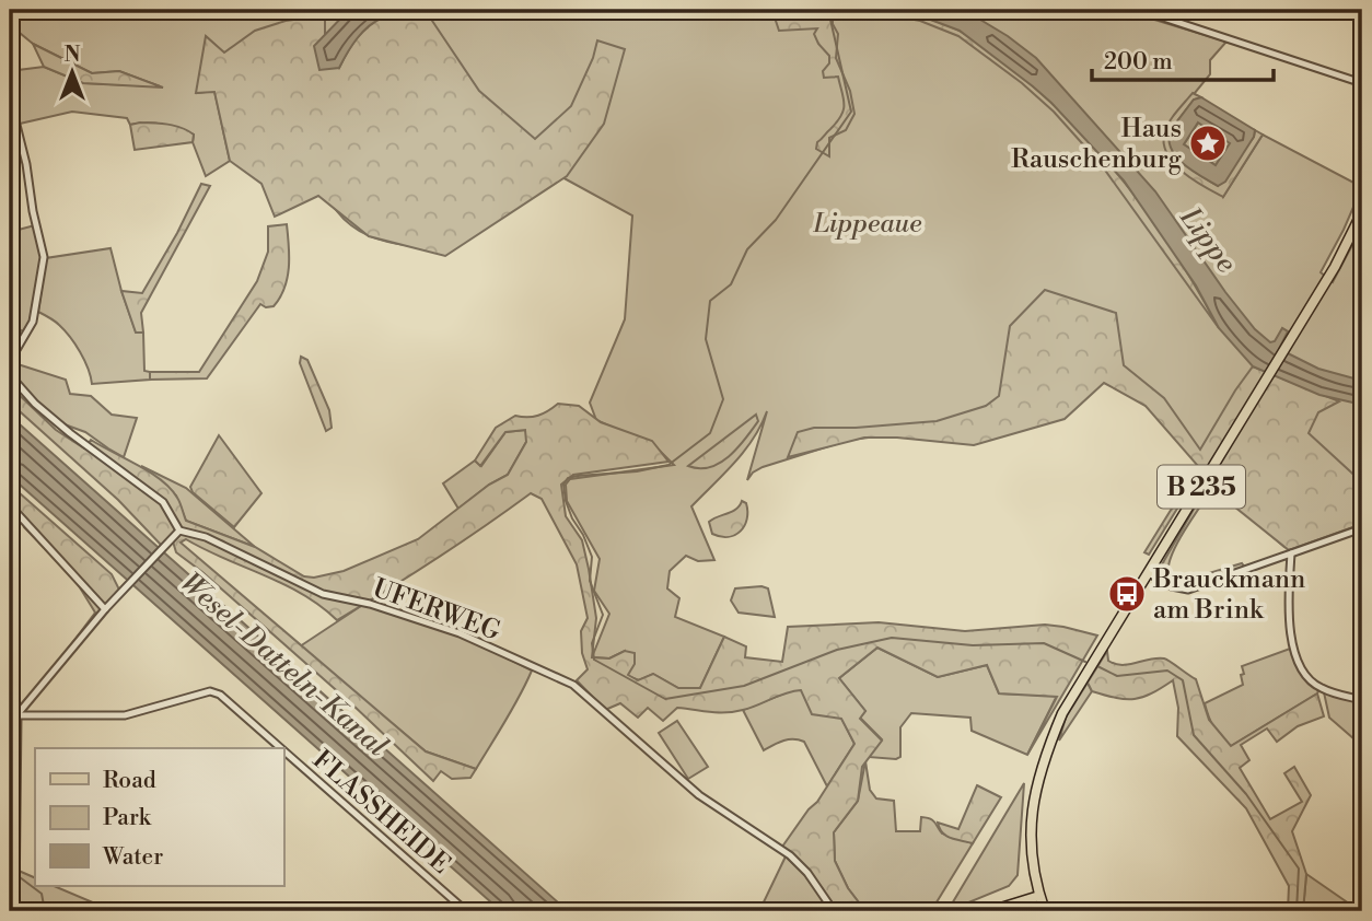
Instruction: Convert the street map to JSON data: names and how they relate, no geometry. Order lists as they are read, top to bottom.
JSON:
{
  "streets": {
    "main road": ["B 235"],
    "street": ["UFERWEG", "FLASSHEIDE"]
  },
  "water": ["Lippe", "Wesel-Datteln-Kanal"],
  "parks": ["Lippeaue"],
  "places": {
    "place": ["Haus Rauschenburg"],
    "bus stop": ["Brauckmann am Brink"]
  },
  "legend": ["Road", "Park", "Water"],
  "scale_bar": "200 m",
  "north": "top"
}
